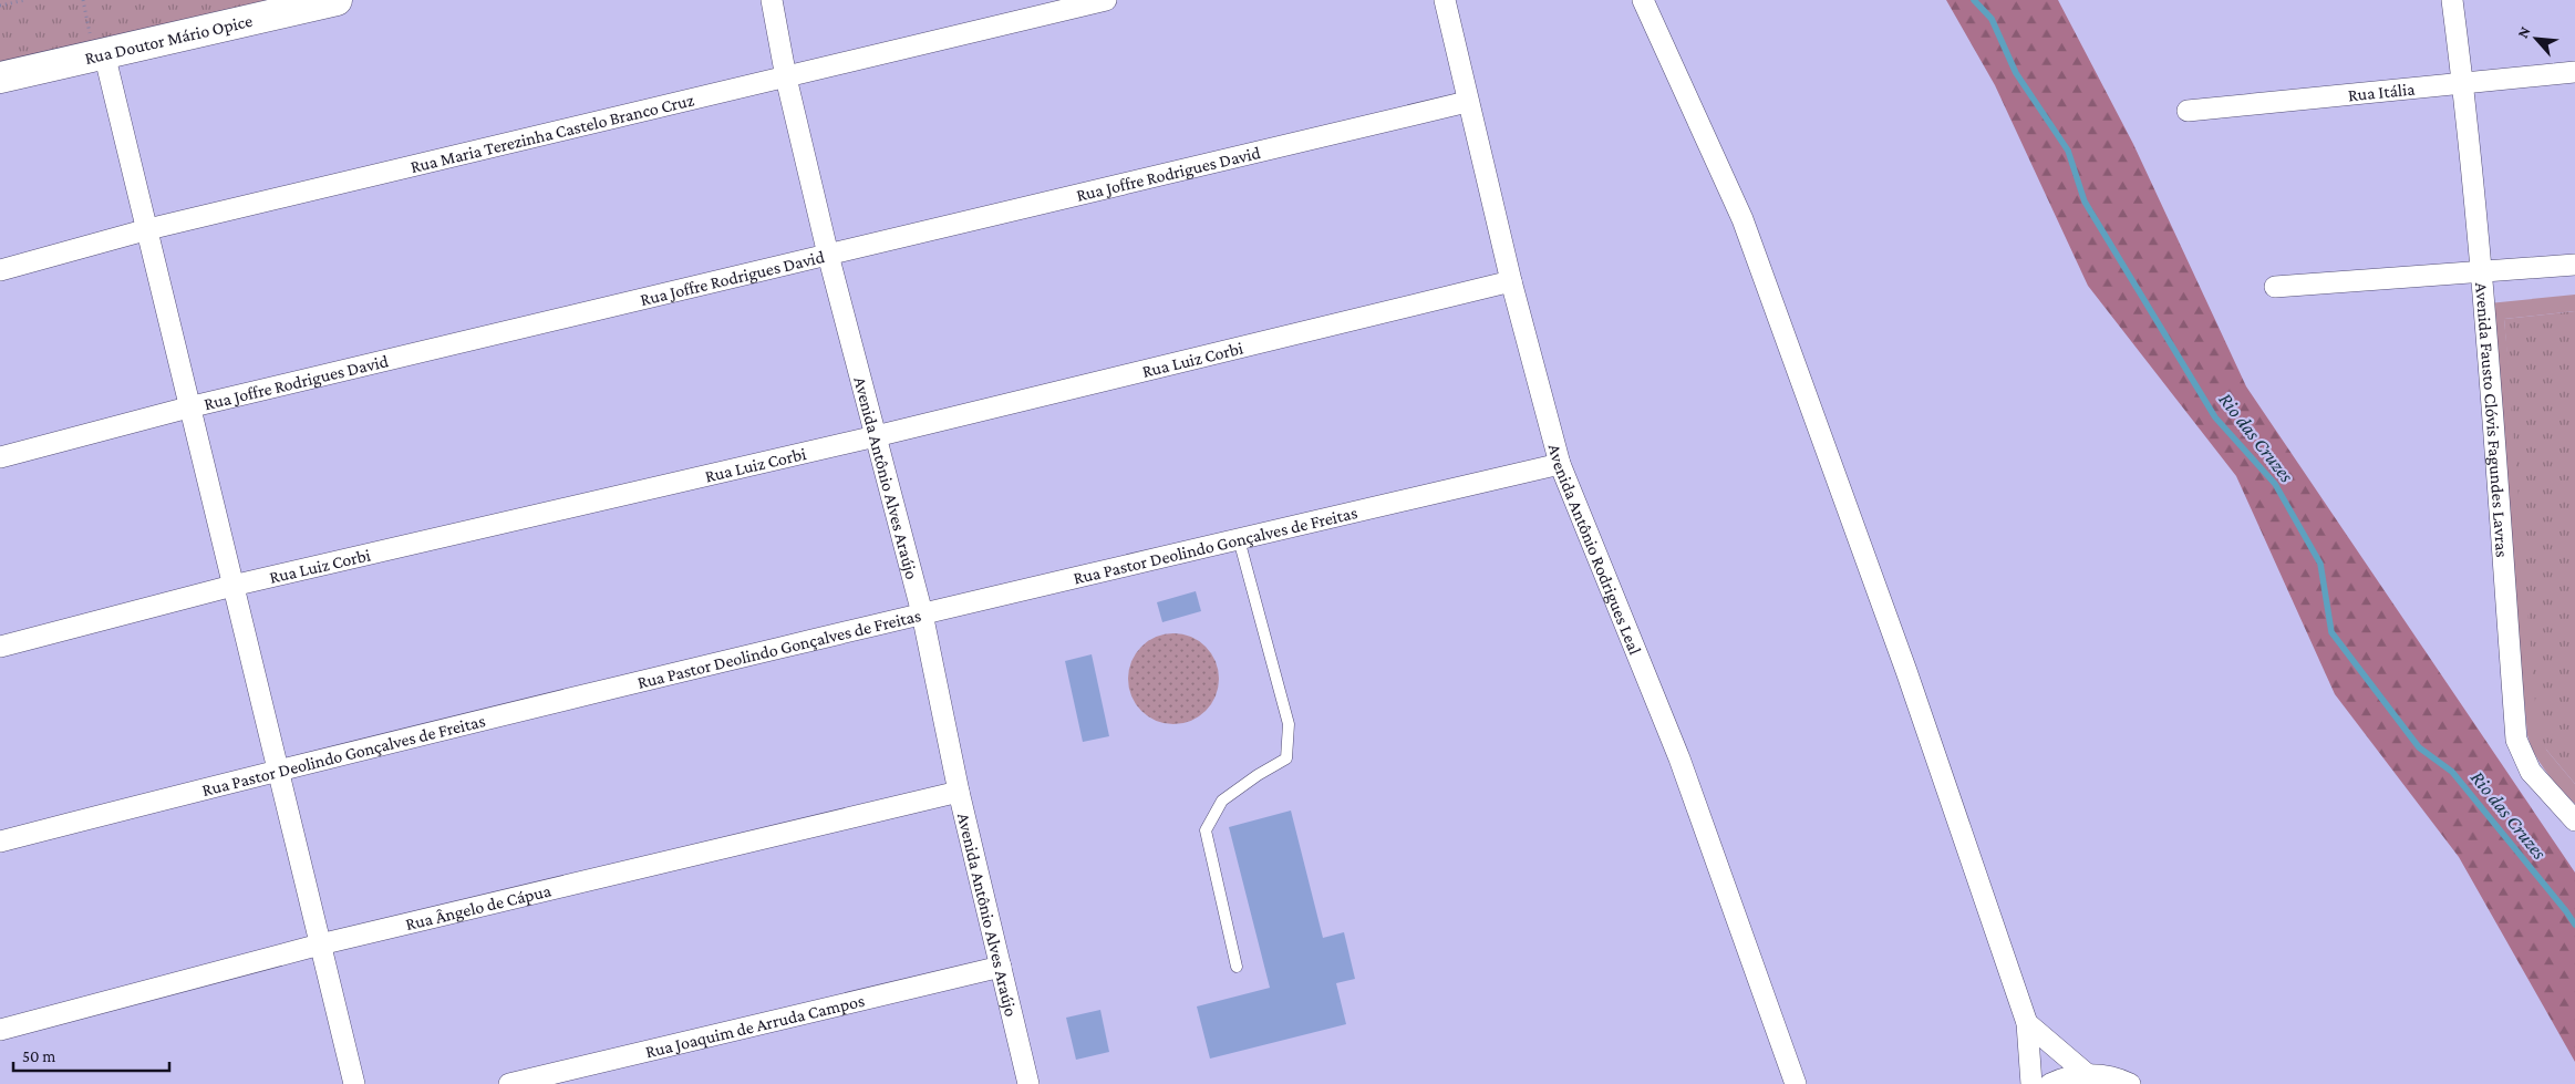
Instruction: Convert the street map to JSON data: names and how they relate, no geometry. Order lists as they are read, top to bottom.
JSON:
{
  "streets": {
    "street": [
      "Rua Doutor Mário Opice",
      "Rua Itália",
      "Rua Maria Terezinha Castelo Branco Cruz",
      "Rua Joffre Rodrigues David",
      "Rua Luiz Corbi",
      "Avenida Fausto Clóvis Fagundes Lavras",
      "Avenida Antônio Alves Araújo",
      "Rua Pastor Deolindo Gonçalves de Freitas",
      "Avenida Antônio Rodrigues Leal",
      "Rua Ângelo de Cápua",
      "Rua Joaquim de Arruda Campos"
    ]
  },
  "crossings": [
    ["Rua Itália", "Avenida Fausto Clóvis Fagundes Lavras"],
    ["Rua Maria Terezinha Castelo Branco Cruz", "Avenida Antônio Alves Araújo"],
    ["Rua Joffre Rodrigues David", "Avenida Antônio Alves Araújo"],
    ["Rua Joffre Rodrigues David", "Avenida Antônio Rodrigues Leal"],
    ["Rua Luiz Corbi", "Avenida Antônio Alves Araújo"],
    ["Rua Luiz Corbi", "Avenida Antônio Rodrigues Leal"],
    ["Avenida Antônio Alves Araújo", "Rua Pastor Deolindo Gonçalves de Freitas"],
    ["Avenida Antônio Alves Araújo", "Rua Ângelo de Cápua"],
    ["Avenida Antônio Alves Araújo", "Rua Joaquim de Arruda Campos"],
    ["Rua Pastor Deolindo Gonçalves de Freitas", "Avenida Antônio Rodrigues Leal"]
  ],
  "water": ["Rio das Cruzes"],
  "scale_bar": "50 m",
  "north": "top left"
}
